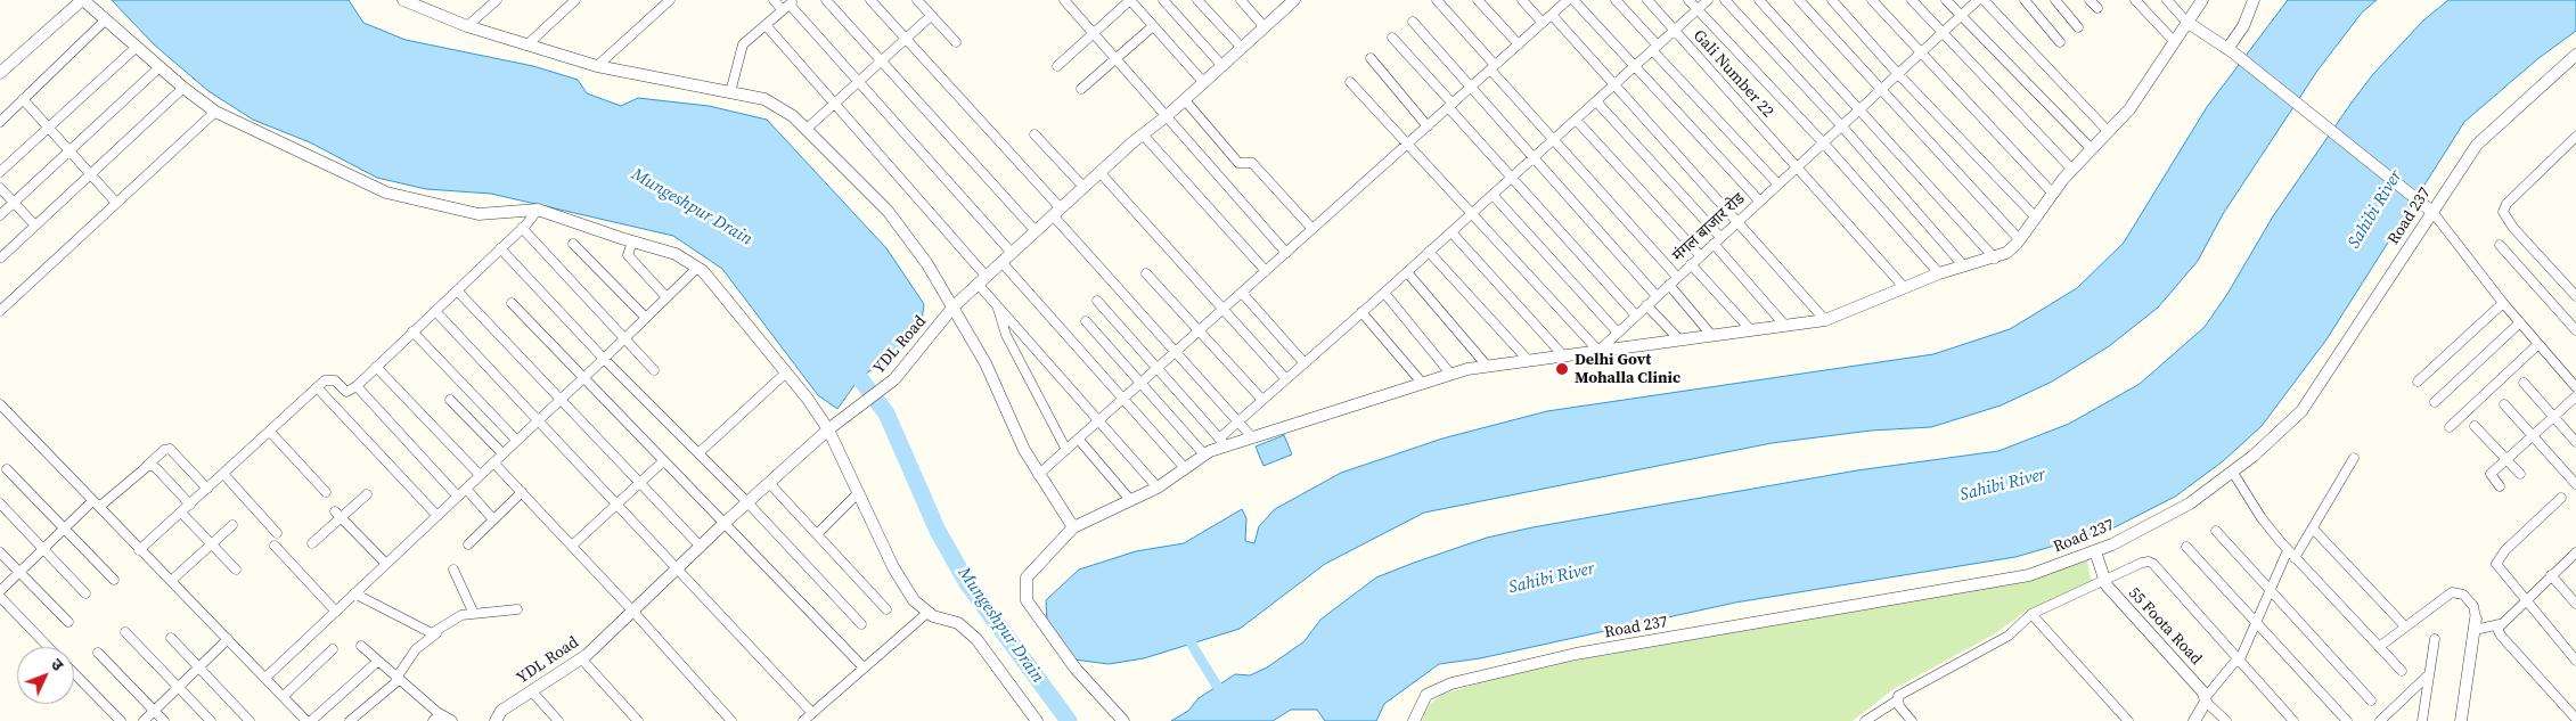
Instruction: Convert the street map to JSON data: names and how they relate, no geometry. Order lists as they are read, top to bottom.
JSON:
{
  "streets": {
    "street": [
      "Gali Number 22",
      "Road 237",
      "मंगल बाजार रोड",
      "YDL Road",
      "55 Foota Road"
    ]
  },
  "crossings": [
    ["Gali Number 22", "मंगल बाजार रोड"],
    ["Road 237", "55 Foota Road"]
  ],
  "water": ["Mungeshpur Drain", "Sahibi River"],
  "places": ["Delhi Govt Mohalla Clinic"],
  "north": "top right"
}
